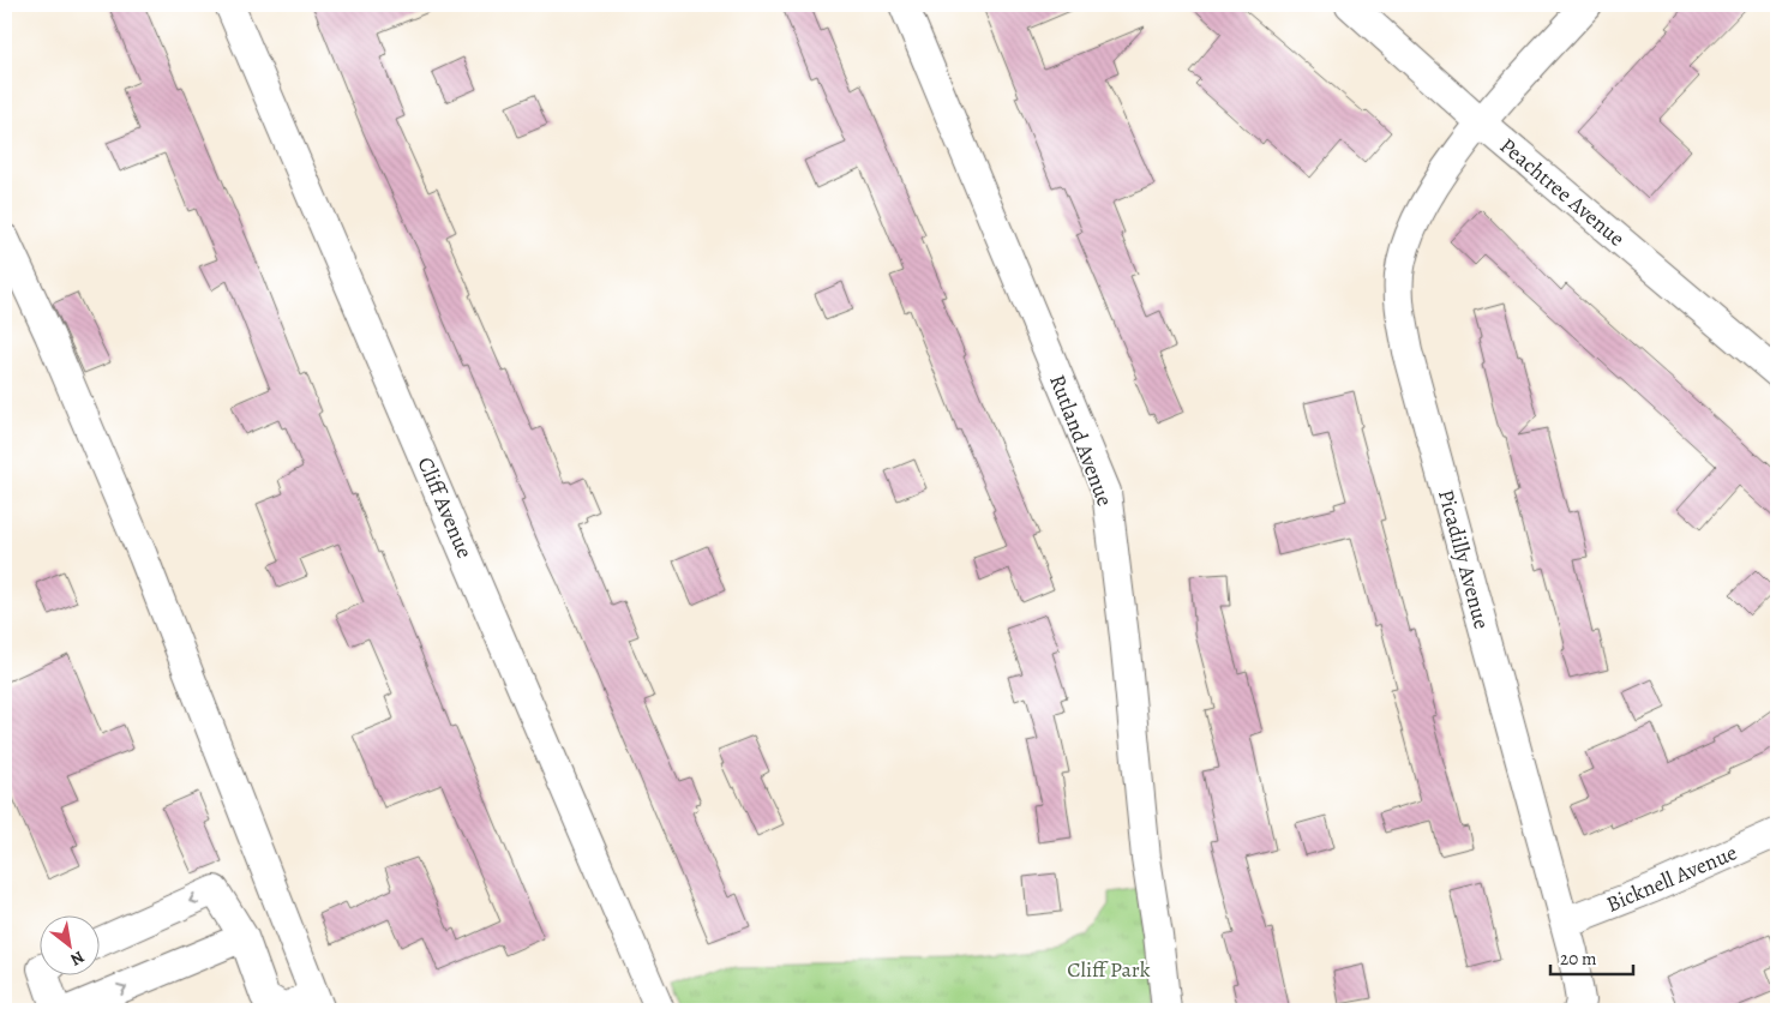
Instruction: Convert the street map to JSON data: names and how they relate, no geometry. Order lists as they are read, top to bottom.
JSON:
{
  "streets": {
    "street": [
      "Peachtree Avenue",
      "Rutland Avenue",
      "Cliff Avenue",
      "Picadilly Avenue",
      "Bicknell Avenue"
    ]
  },
  "crossings": [
    ["Peachtree Avenue", "Picadilly Avenue"],
    ["Picadilly Avenue", "Bicknell Avenue"]
  ],
  "parks": ["Cliff Park"],
  "scale_bar": "20 m",
  "north": "bottom right"
}
